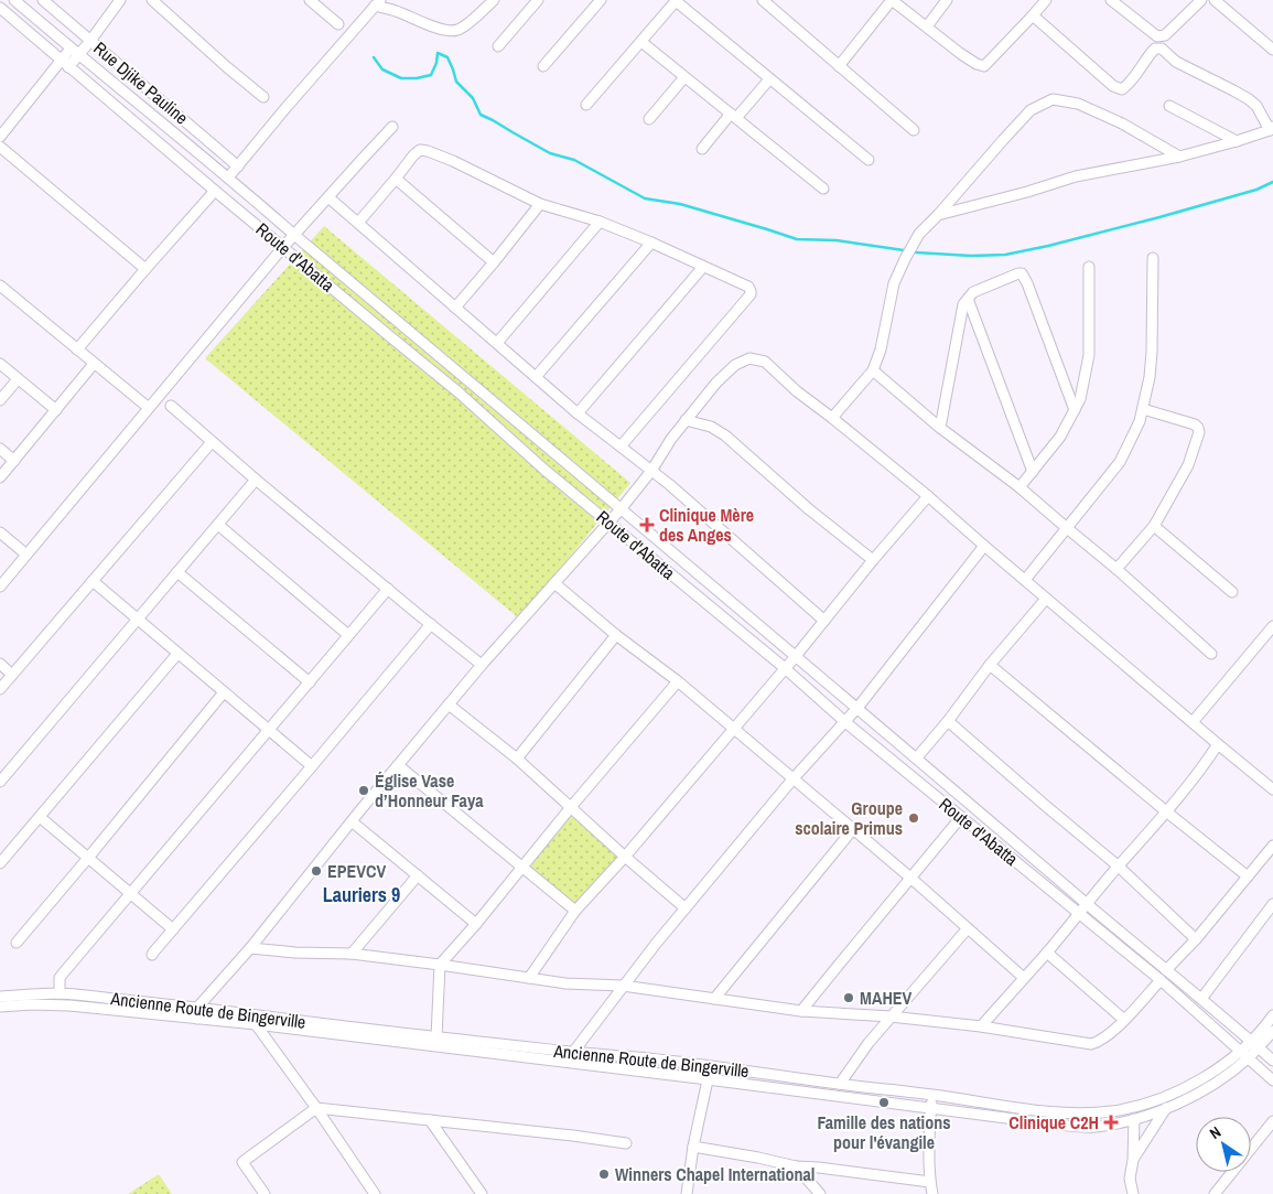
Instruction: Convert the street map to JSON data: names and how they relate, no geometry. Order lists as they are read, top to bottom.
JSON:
{
  "streets": {
    "street": ["Rue Djike Pauline", "Route d'Abatta", "Ancienne Route de Bingerville"]
  },
  "crossings": [
    ["Route d'Abatta", "Ancienne Route de Bingerville"]
  ],
  "districts": ["Lauriers 9"],
  "places": {
    "health": ["Clinique Mère des Anges", "Clinique C2H"],
    "other": [
      "Église Vase d’Honneur Faya",
      "Groupe scolaire Primus",
      "EPEVCV",
      "MAHEV",
      "Famille des nations pour l'évangile",
      "Winners Chapel International"
    ]
  },
  "north": "top left"
}
